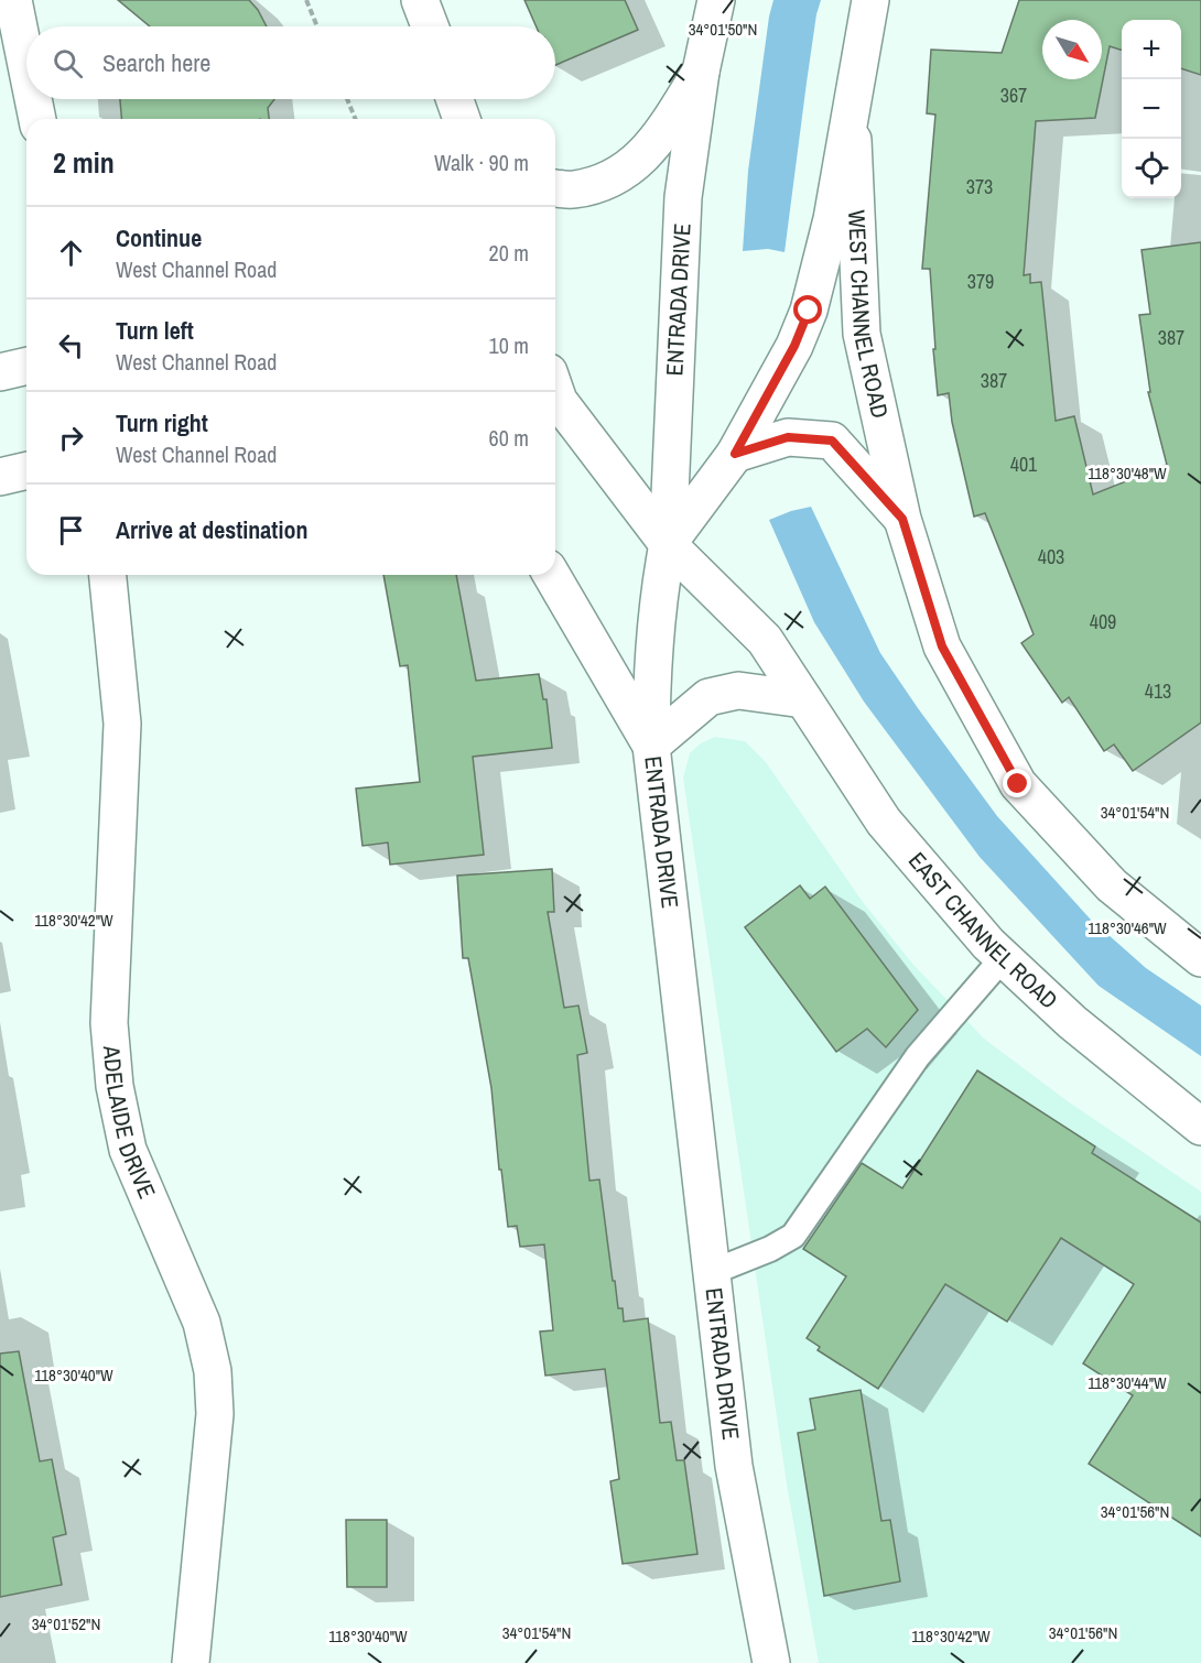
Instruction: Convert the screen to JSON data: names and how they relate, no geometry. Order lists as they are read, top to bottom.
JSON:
{
  "streets": {
    "street": [
      "ENTRADA DRIVE",
      "WEST CHANNEL ROAD",
      "EAST CHANNEL ROAD",
      "ADELAIDE DRIVE"
    ]
  },
  "crossings": [
    ["ENTRADA DRIVE", "WEST CHANNEL ROAD"],
    ["ENTRADA DRIVE", "EAST CHANNEL ROAD"],
    ["WEST CHANNEL ROAD", "EAST CHANNEL ROAD"]
  ],
  "house_numbers": [
    "367",
    "373",
    "379",
    "387",
    "387",
    "401",
    "403",
    "409",
    "413"
  ],
  "north": "bottom right",
  "page": {
    "map_buttons": ["+", "−"],
    "search": "Search here",
    "heading": ["2 min", "Walk · 90 m"],
    "list": [
      ["Continue", "West Channel Road", "20 m"],
      ["Turn left", "West Channel Road", "10 m"],
      ["Turn right", "West Channel Road", "60 m"],
      "Arrive at destination"
    ]
  },
  "coordinates": [
    "34°01'50\"N",
    "118°30'48\"W",
    "34°01'54\"N",
    "118°30'42\"W",
    "118°30'46\"W",
    "118°30'40\"W",
    "118°30'44\"W",
    "34°01'56\"N",
    "34°01'52\"N"
  ]
}
